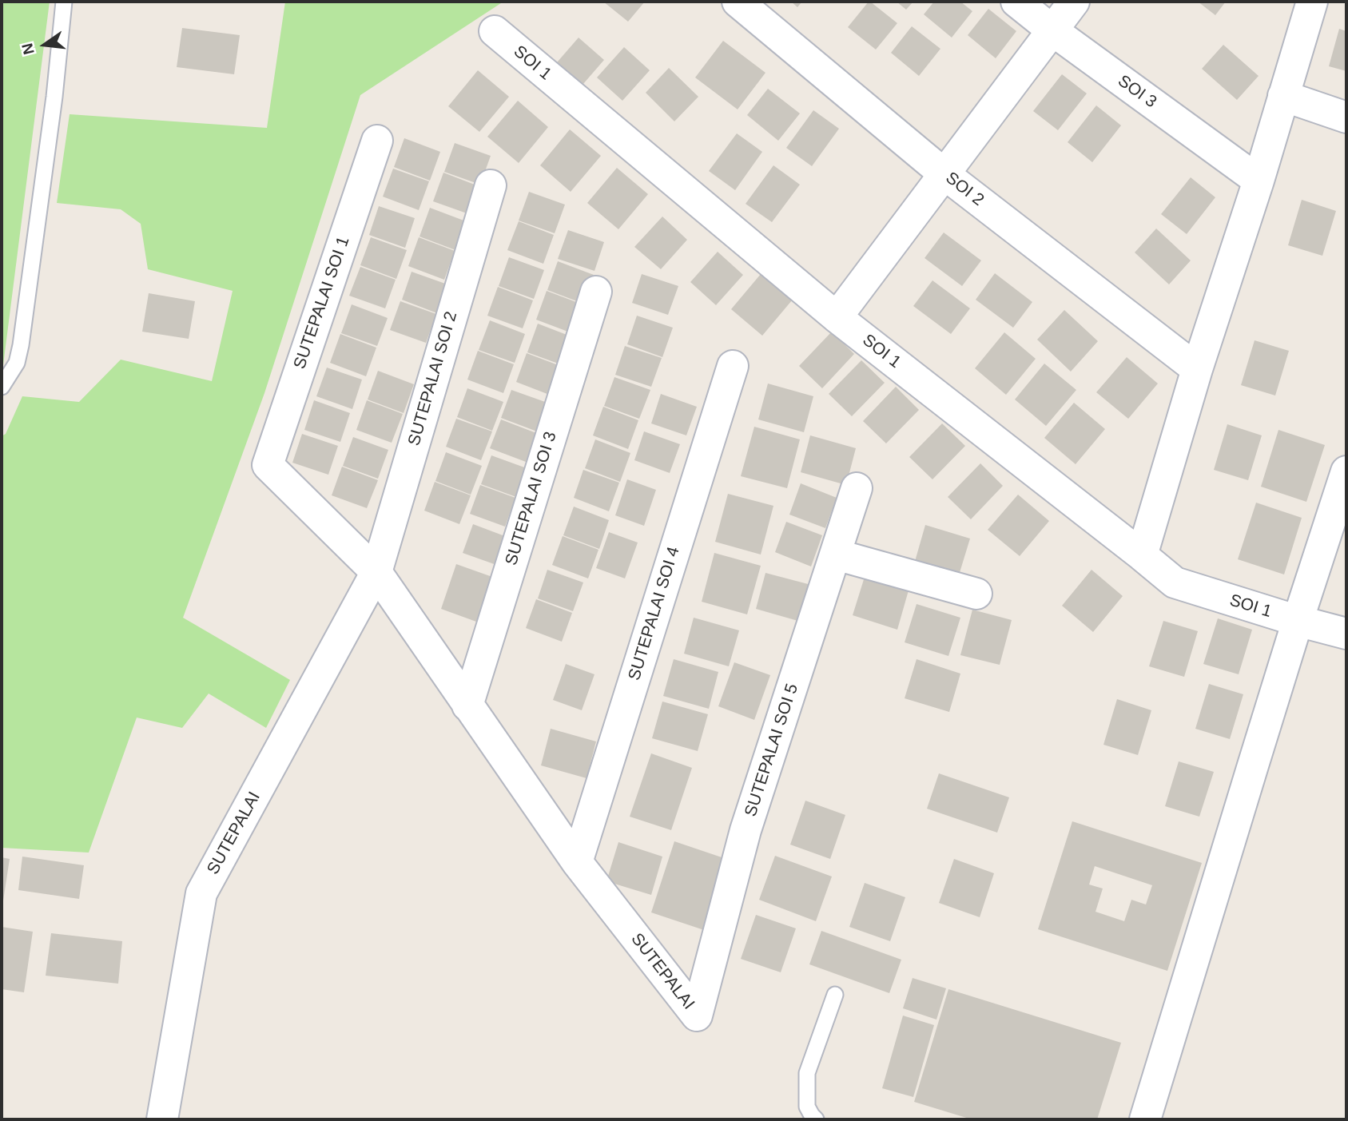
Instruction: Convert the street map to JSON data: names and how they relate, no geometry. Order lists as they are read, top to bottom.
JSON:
{
  "streets": {
    "street": [
      "SOI 1",
      "SOI 3",
      "SOI 2",
      "SUTEPALAI SOI 1",
      "SUTEPALAI SOI 2",
      "SUTEPALAI SOI 3",
      "SUTEPALAI SOI 4",
      "SUTEPALAI SOI 5",
      "SUTEPALAI"
    ]
  },
  "crossings": [
    ["SUTEPALAI SOI 1", "SUTEPALAI"],
    ["SUTEPALAI SOI 2", "SUTEPALAI"],
    ["SUTEPALAI SOI 3", "SUTEPALAI"],
    ["SUTEPALAI SOI 4", "SUTEPALAI"],
    ["SUTEPALAI SOI 5", "SUTEPALAI"]
  ],
  "north": "left"
}
